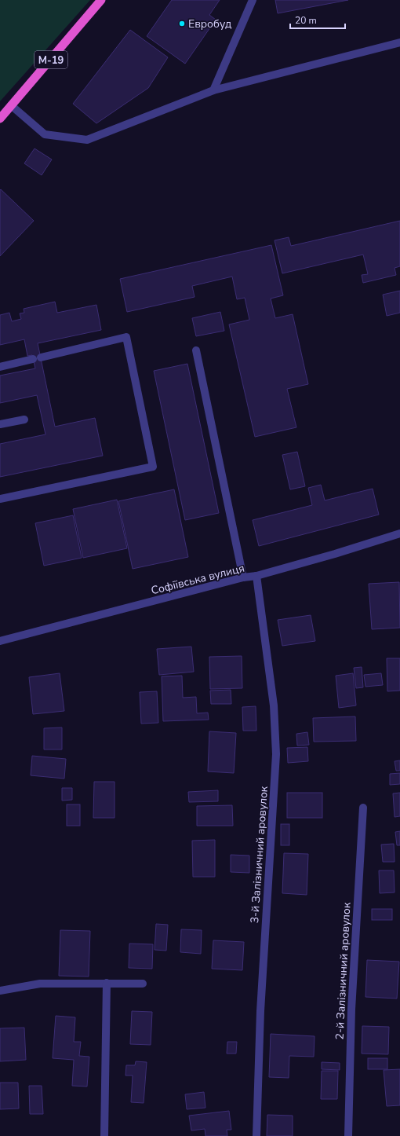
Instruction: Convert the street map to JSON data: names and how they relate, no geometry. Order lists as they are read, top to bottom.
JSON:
{
  "streets": {
    "highway": ["М-19"],
    "street": ["Софіївська вулиця", "3-й Залізничний аровулок", "2-й Залізничний аровулок"]
  },
  "crossings": [
    ["Софіївська вулиця", "3-й Залізничний аровулок"]
  ],
  "places": ["Евробуд"],
  "scale_bar": "20 m"
}
